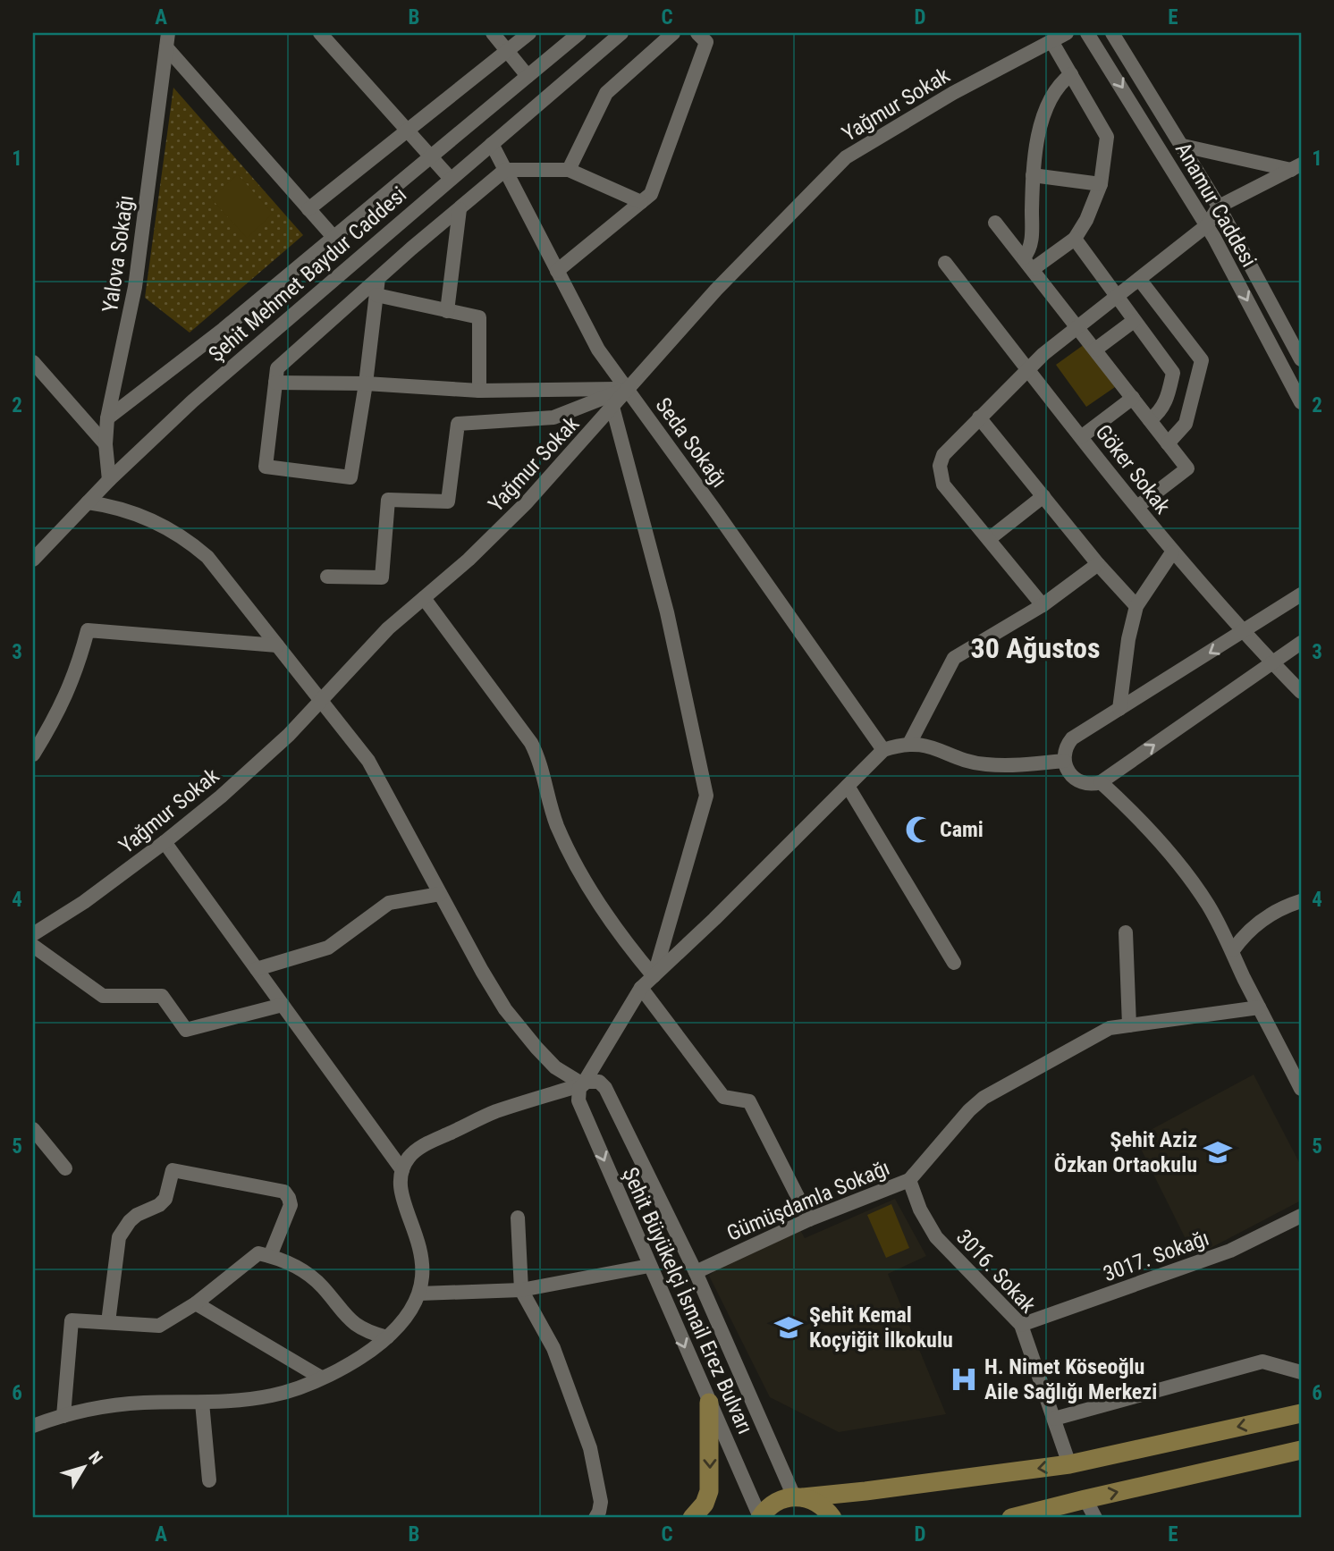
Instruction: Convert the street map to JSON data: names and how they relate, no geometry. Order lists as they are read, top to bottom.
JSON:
{
  "streets": {
    "street": [
      "Yağmur Sokak",
      "Anamur Caddesi",
      "Yalova Sokağı",
      "Şehit Mehmet Baydur Caddesi",
      "Seda Sokağı",
      "Göker Sokak",
      "Gümüşdamla Sokağı",
      "3017. Sokağı",
      "3016. Sokak",
      "Şehit Büyükelçi İsmail Erez Bulvarı"
    ]
  },
  "crossings": [
    ["Yağmur Sokak", "Seda Sokağı"],
    ["Yalova Sokağı", "Şehit Mehmet Baydur Caddesi"],
    ["Şehit Mehmet Baydur Caddesi", "Seda Sokağı"],
    ["Gümüşdamla Sokağı", "3016. Sokak"],
    ["Gümüşdamla Sokağı", "Şehit Büyükelçi İsmail Erez Bulvarı"],
    ["3017. Sokağı", "3016. Sokak"]
  ],
  "districts": ["30 Ağustos"],
  "places": {
    "mosque": ["Cami"],
    "school or university": ["Şehit Aziz Özkan Ortaokulu", "Şehit Kemal Koçyiğit İlkokulu"],
    "hospital": ["H. Nimet Köseoğlu Aile Sağlığı Merkezi"]
  },
  "north": "top right",
  "grid": {
    "columns": [
      "A",
      "B",
      "C",
      "D",
      "E"
    ],
    "rows": [
      "1",
      "2",
      "3",
      "4",
      "5",
      "6"
    ]
  }
}
